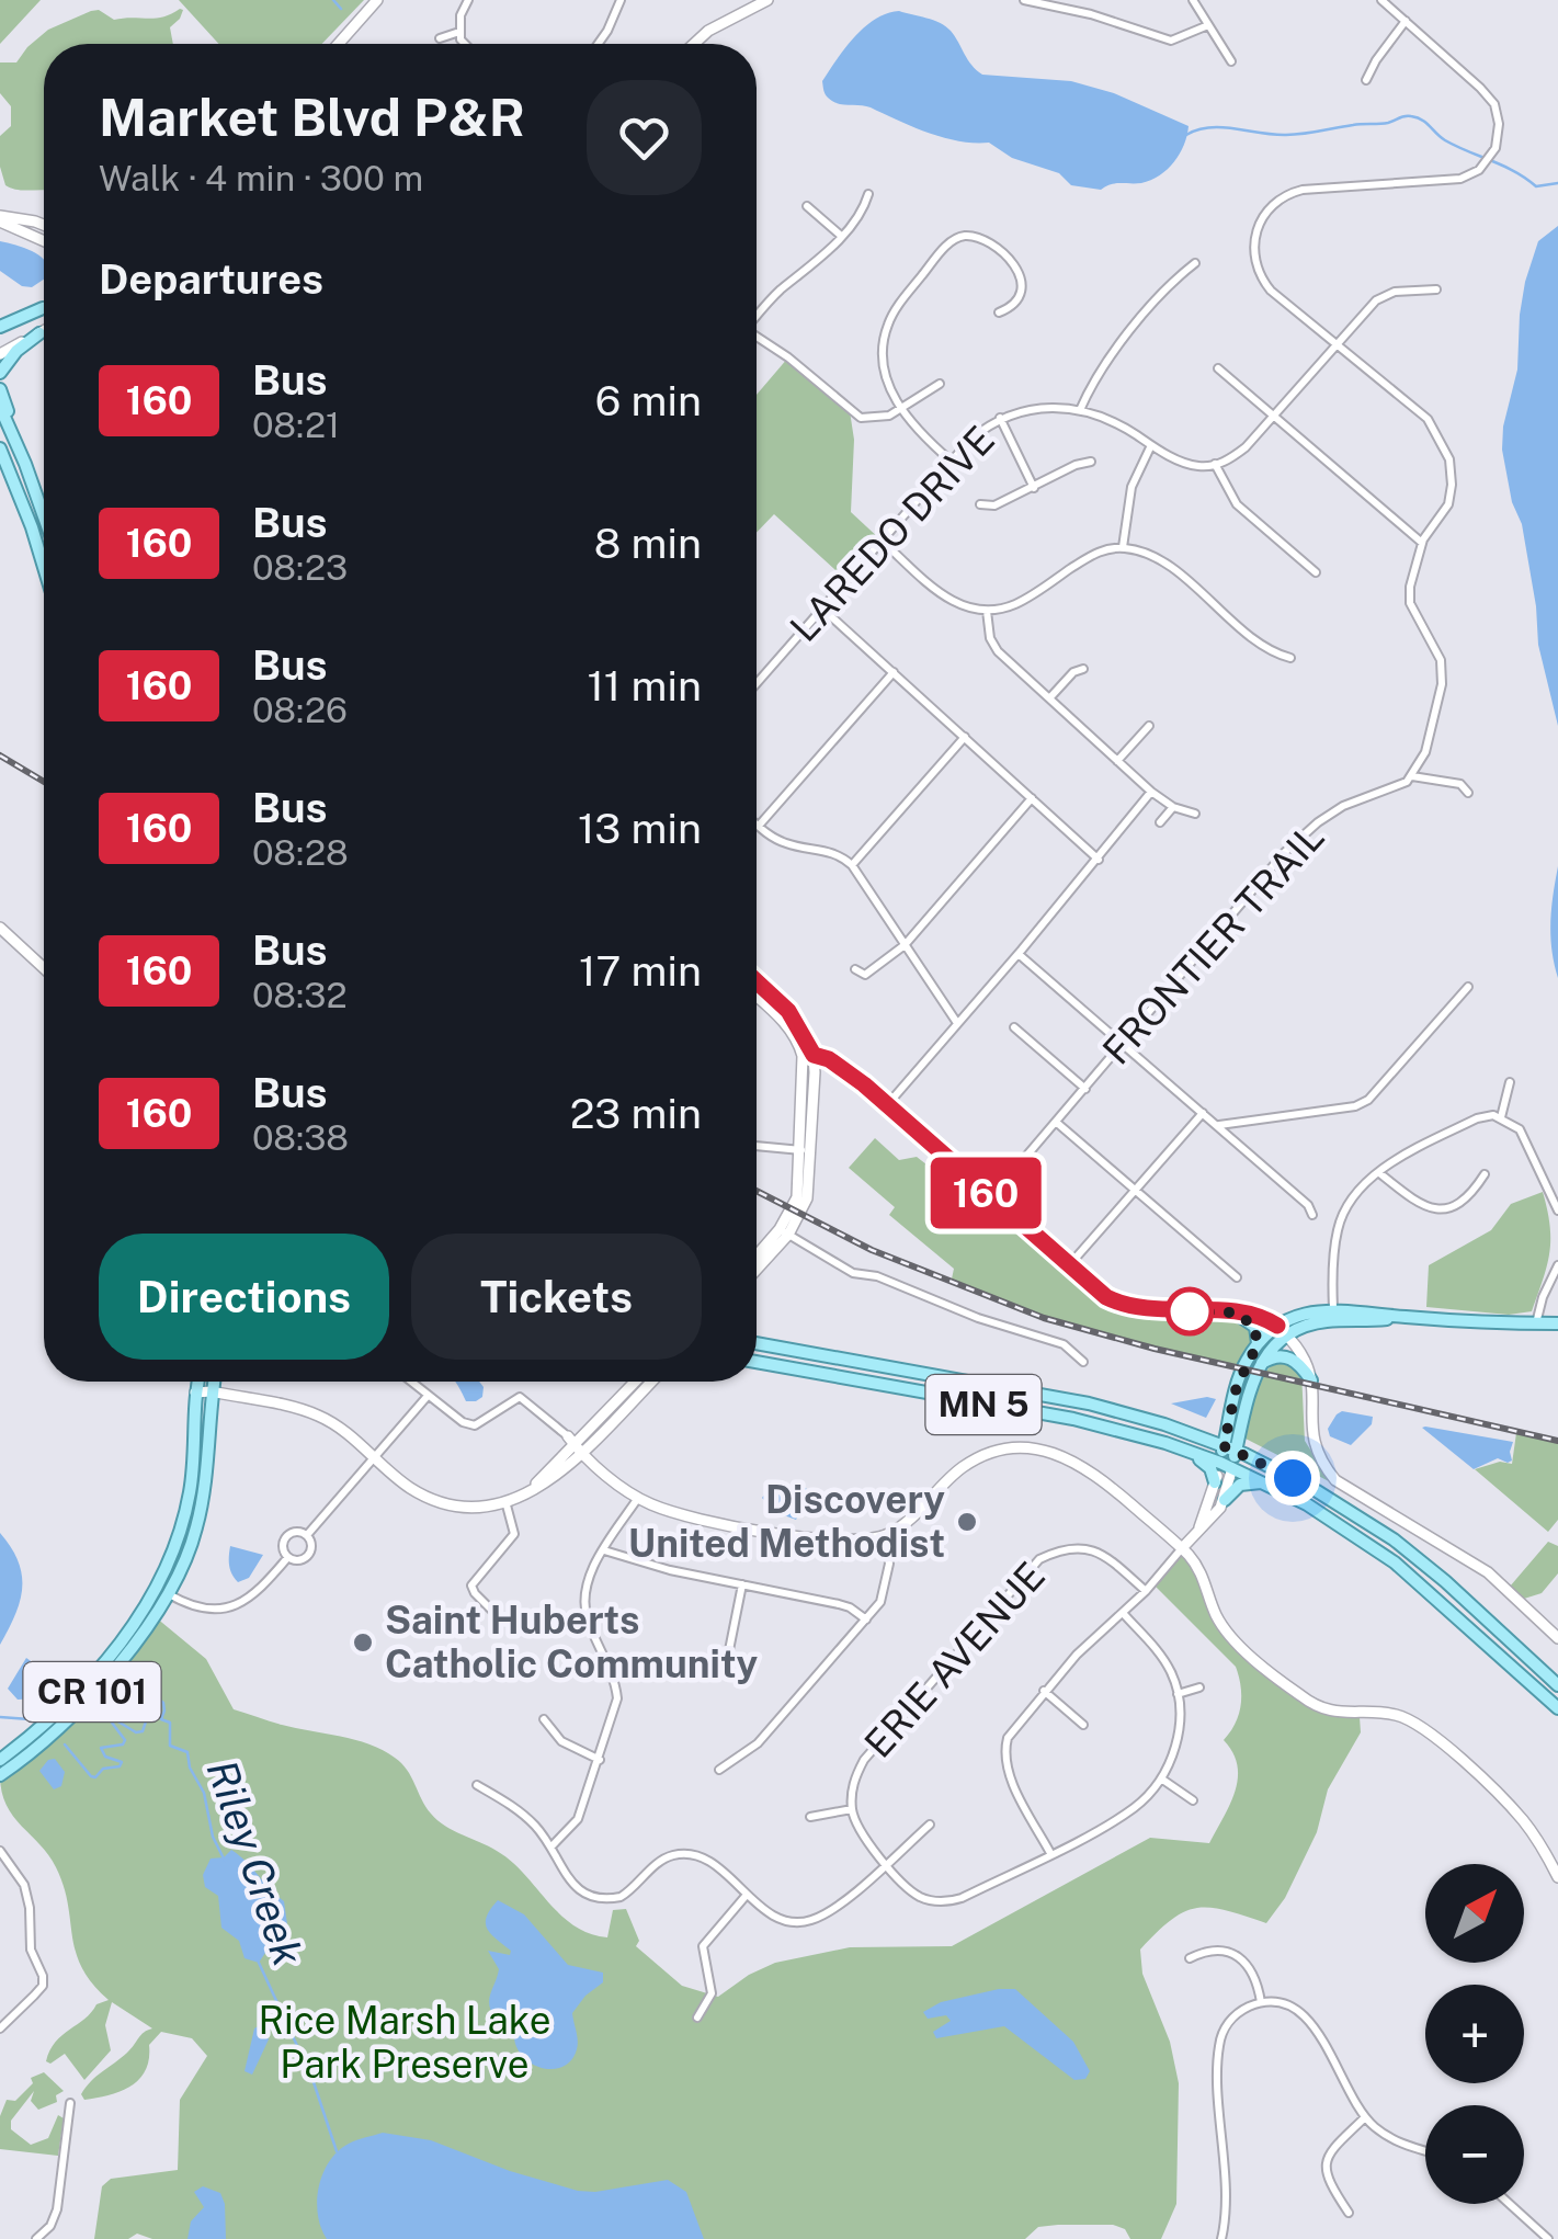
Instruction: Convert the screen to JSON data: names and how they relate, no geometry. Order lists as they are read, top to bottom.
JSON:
{
  "streets": {
    "main road": ["MN 5", "CR 101"],
    "street": ["LAREDO DRIVE", "FRONTIER TRAIL", "ERIE AVENUE"]
  },
  "water": ["Riley Creek"],
  "parks": ["Rice Marsh Lake Park Preserve"],
  "places": ["Discovery United Methodist", "Saint Huberts Catholic Community"],
  "lines": ["bus line 160"],
  "north": "top right",
  "page": {
    "on_map": "160",
    "heading": [
      ["Market Blvd P&R", "Walk · 4 min · 300 m"],
      "Departures"
    ],
    "list": [
      {
        "mark": "160",
        "name": "Bus",
        "note": "08:21",
        "value": "6 min"
      },
      {
        "mark": "160",
        "name": "Bus",
        "note": "08:23",
        "value": "8 min"
      },
      {
        "mark": "160",
        "name": "Bus",
        "note": "08:26",
        "value": "11 min"
      },
      {
        "mark": "160",
        "name": "Bus",
        "note": "08:28",
        "value": "13 min"
      },
      {
        "mark": "160",
        "name": "Bus",
        "note": "08:32",
        "value": "17 min"
      },
      {
        "mark": "160",
        "name": "Bus",
        "note": "08:38",
        "value": "23 min"
      }
    ],
    "buttons": ["Directions", "Tickets"],
    "map_buttons": ["+", "−"]
  }
}
